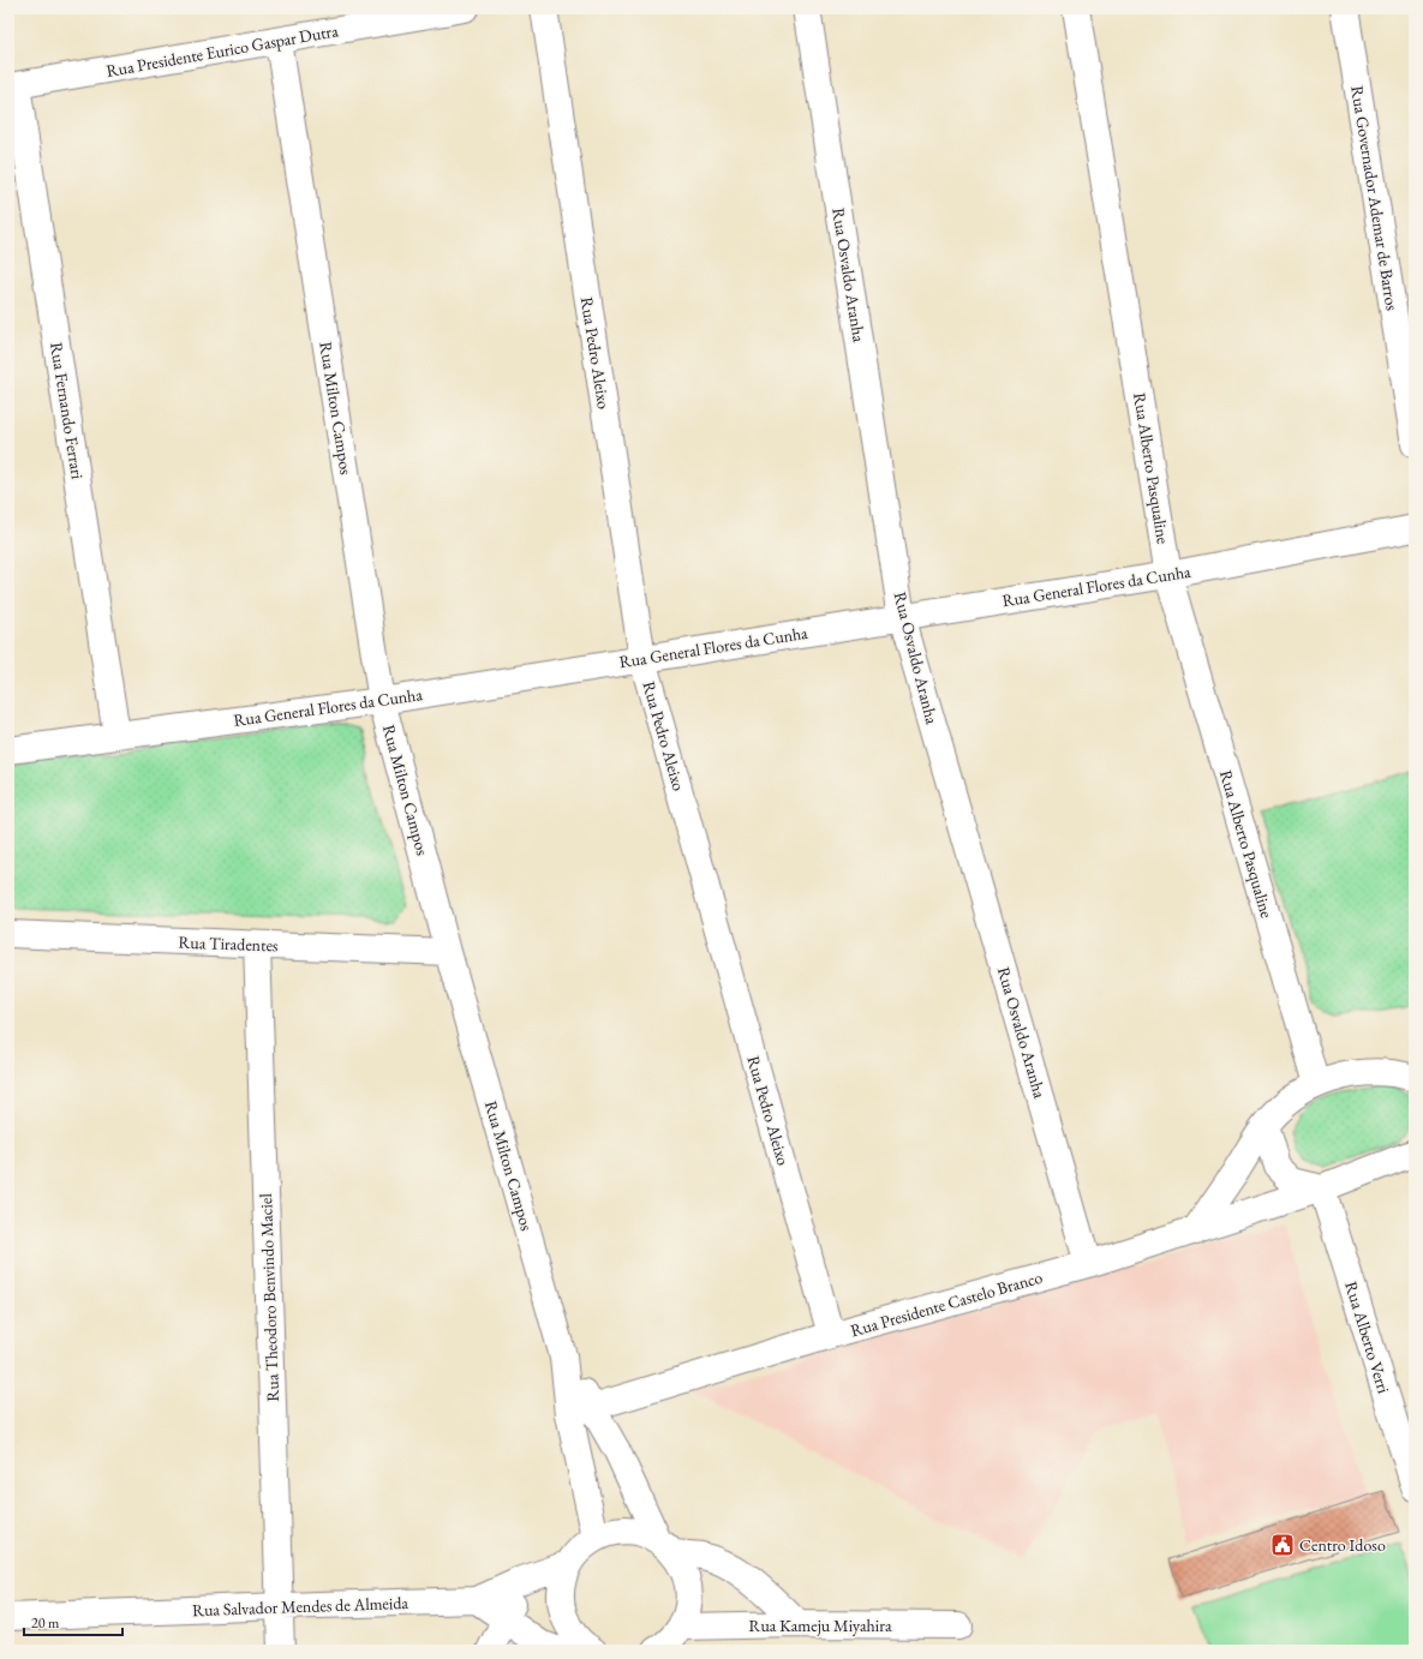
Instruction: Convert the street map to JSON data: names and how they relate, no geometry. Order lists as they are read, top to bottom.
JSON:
{
  "streets": {
    "street": [
      "Rua Presidente Eurico Gaspar Dutra",
      "Rua Governador Ademar de Barros",
      "Rua Osvaldo Aranha",
      "Rua Pedro Aleixo",
      "Rua Milton Campos",
      "Rua Fernando Ferrari",
      "Rua Alberto Pasqualine",
      "Rua General Flores da Cunha",
      "Rua Tiradentes",
      "Rua Theodoro Benvindo Maciel",
      "Rua Presidente Castelo Branco",
      "Rua Alberto Verri",
      "Rua Salvador Mendes de Almeida",
      "Rua Kameju Miyahira"
    ]
  },
  "crossings": [
    ["Rua Presidente Eurico Gaspar Dutra", "Rua Milton Campos"],
    ["Rua Presidente Eurico Gaspar Dutra", "Rua Fernando Ferrari"],
    ["Rua Osvaldo Aranha", "Rua General Flores da Cunha"],
    ["Rua Osvaldo Aranha", "Rua Presidente Castelo Branco"],
    ["Rua Pedro Aleixo", "Rua General Flores da Cunha"],
    ["Rua Pedro Aleixo", "Rua Presidente Castelo Branco"],
    ["Rua Milton Campos", "Rua General Flores da Cunha"],
    ["Rua Milton Campos", "Rua Tiradentes"],
    ["Rua Milton Campos", "Rua Presidente Castelo Branco"],
    ["Rua Milton Campos", "Rua Kameju Miyahira"],
    ["Rua Fernando Ferrari", "Rua General Flores da Cunha"],
    ["Rua Alberto Pasqualine", "Rua General Flores da Cunha"],
    ["Rua Tiradentes", "Rua Theodoro Benvindo Maciel"],
    ["Rua Theodoro Benvindo Maciel", "Rua Salvador Mendes de Almeida"],
    ["Rua Presidente Castelo Branco", "Rua Alberto Verri"]
  ],
  "places": {
    "public building": ["Centro Idoso"]
  },
  "scale_bar": "20 m"
}
